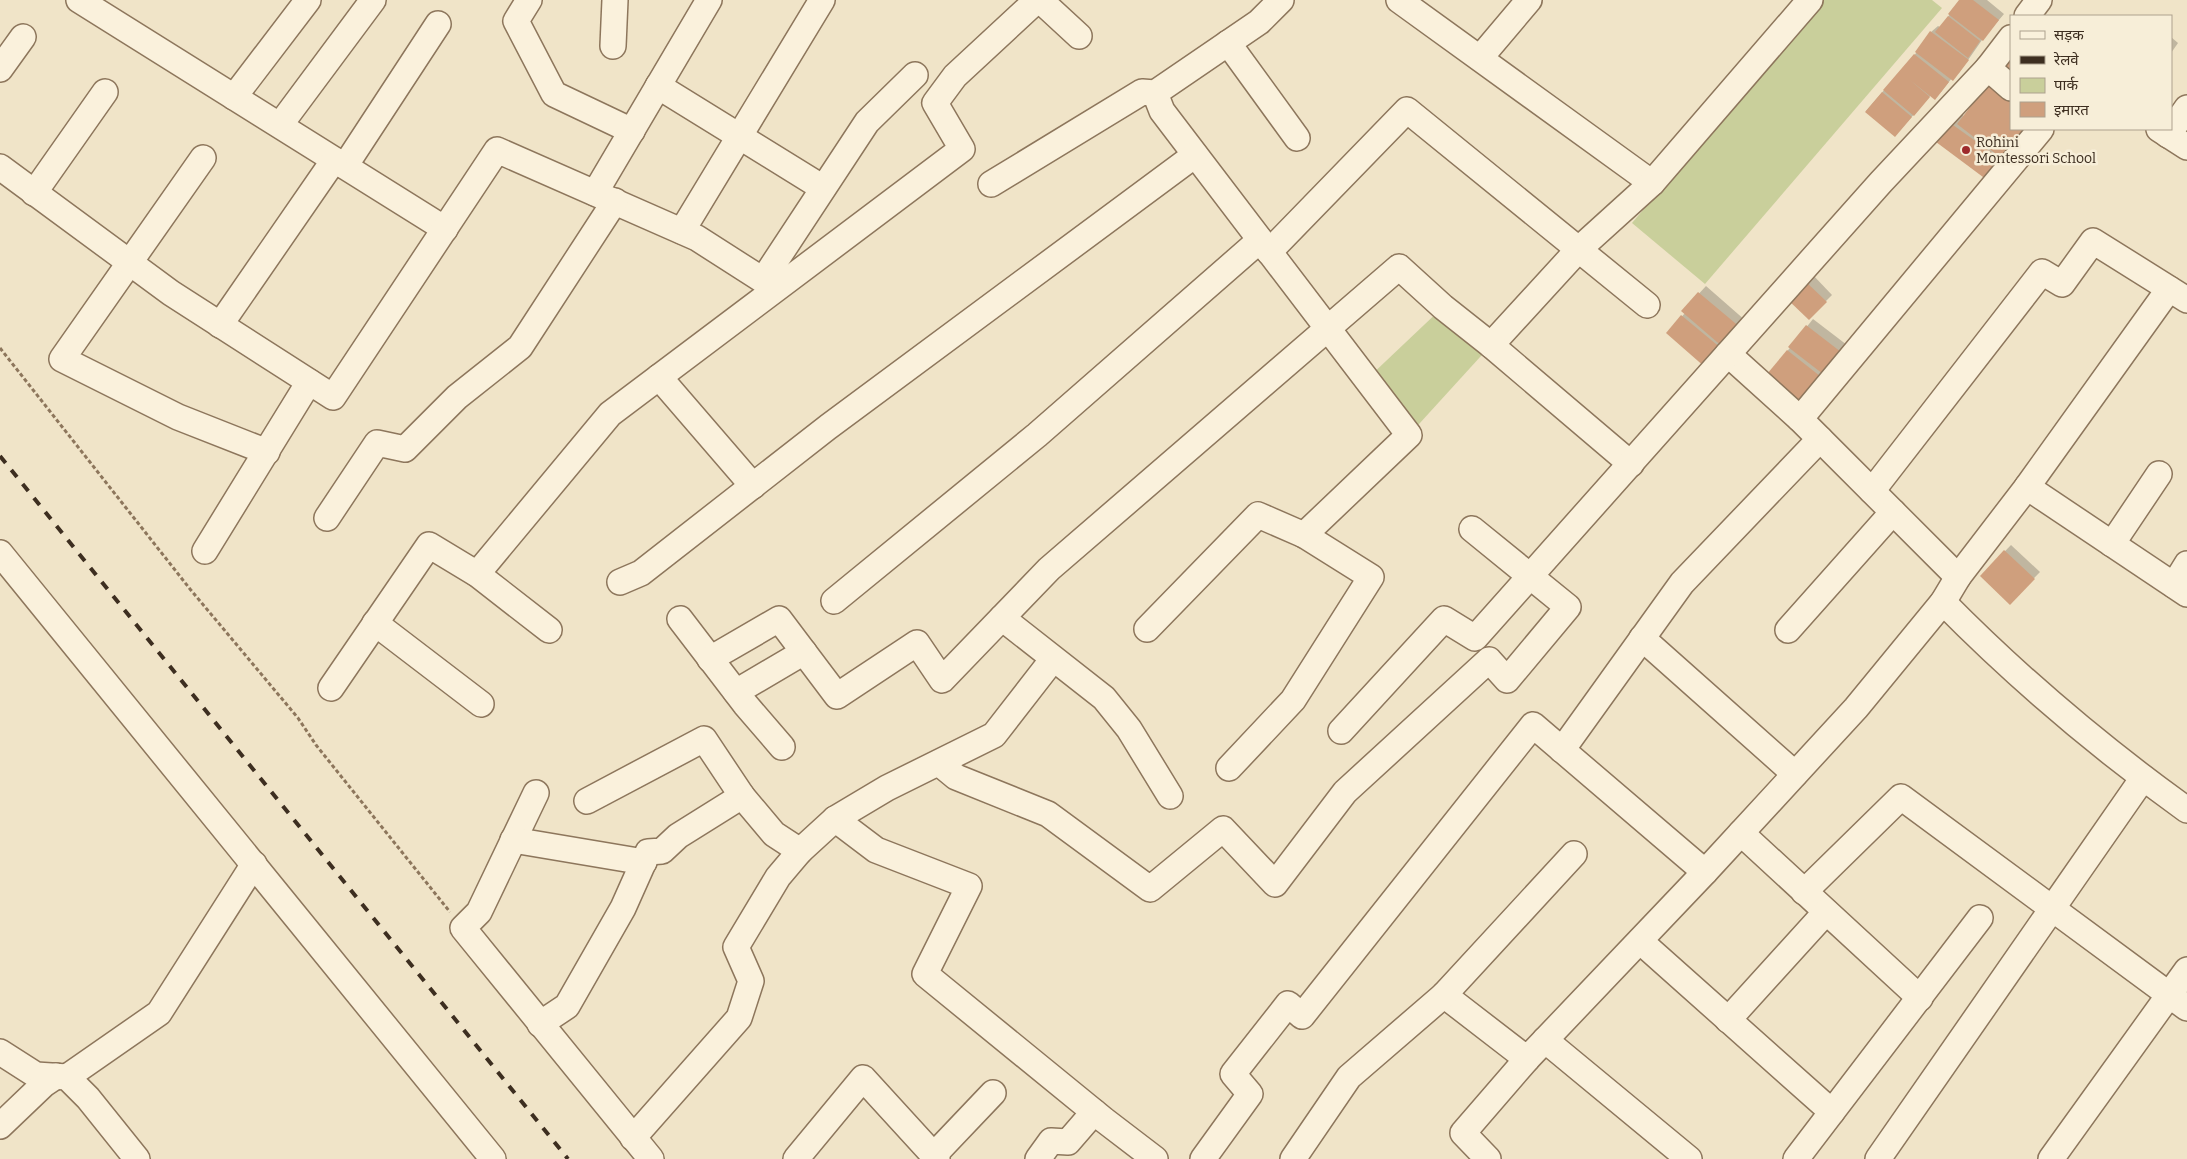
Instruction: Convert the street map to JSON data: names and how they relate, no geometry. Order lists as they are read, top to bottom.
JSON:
{
  "places": ["Rohini Montessori School"],
  "legend": [
    "सड़क",
    "रेलवे",
    "पार्क",
    "इमारत"
  ]
}
